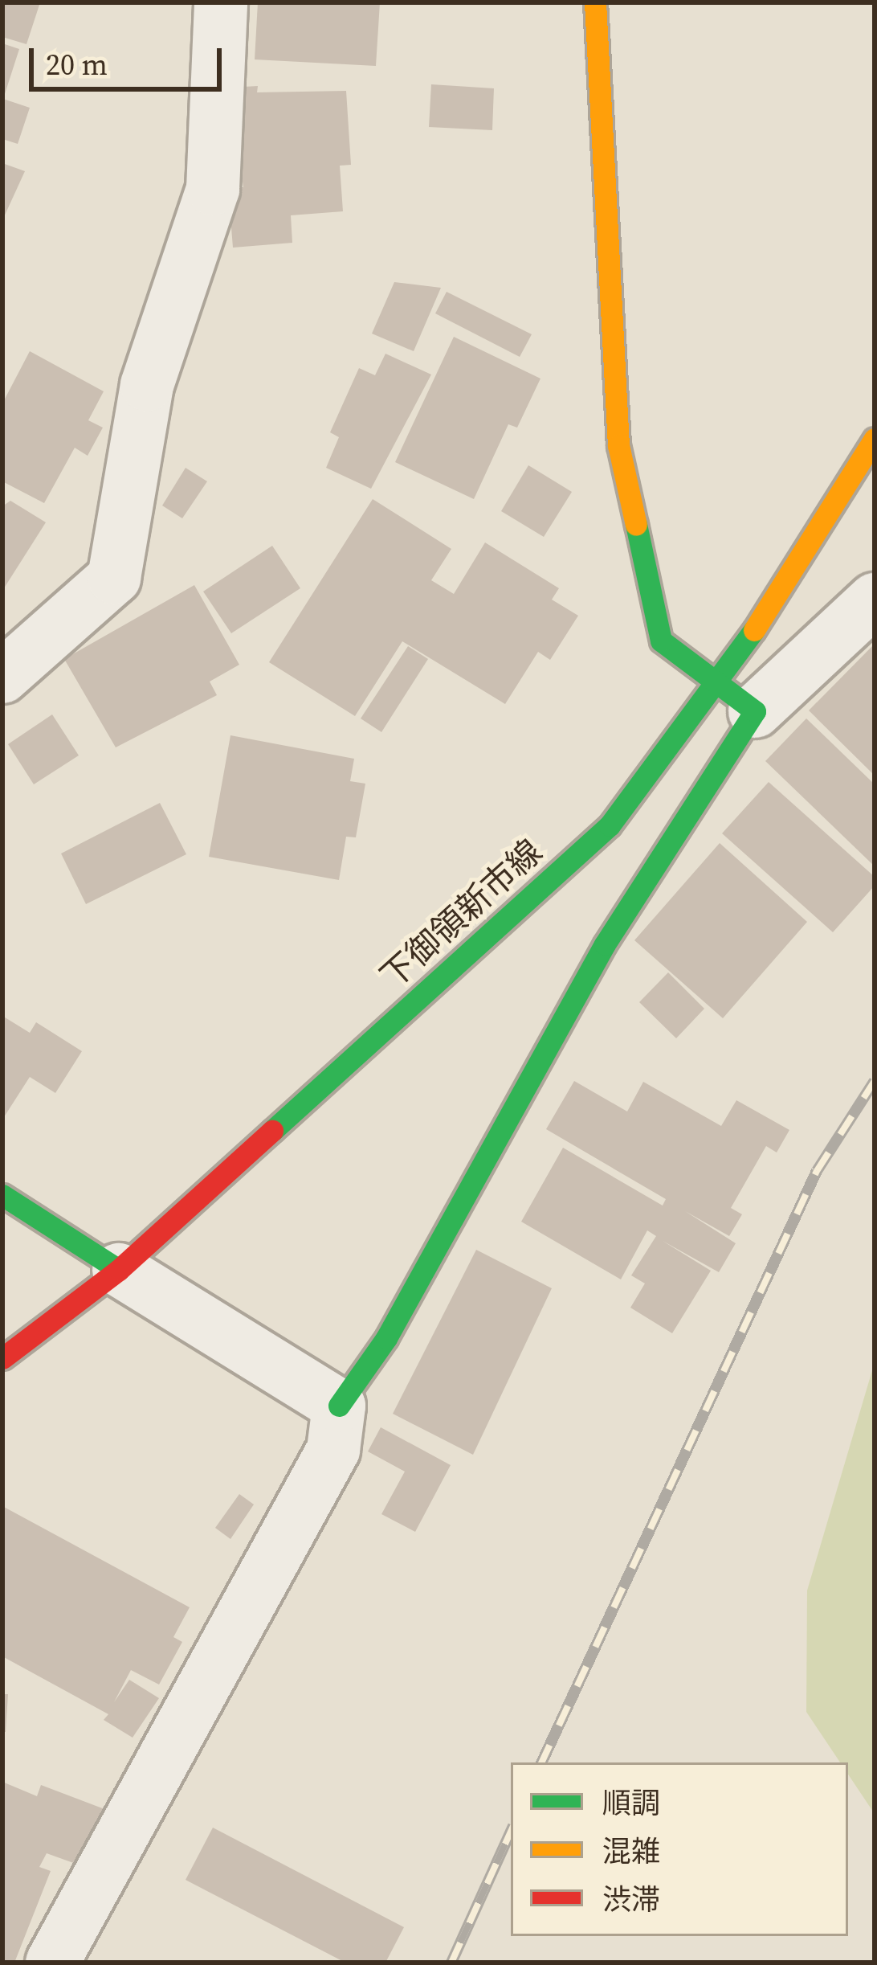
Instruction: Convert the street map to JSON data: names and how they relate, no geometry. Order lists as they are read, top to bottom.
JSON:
{
  "streets": {
    "street": ["下御領新市線"]
  },
  "legend": ["順調", "混雑", "渋滞"],
  "scale_bar": "20 m"
}
